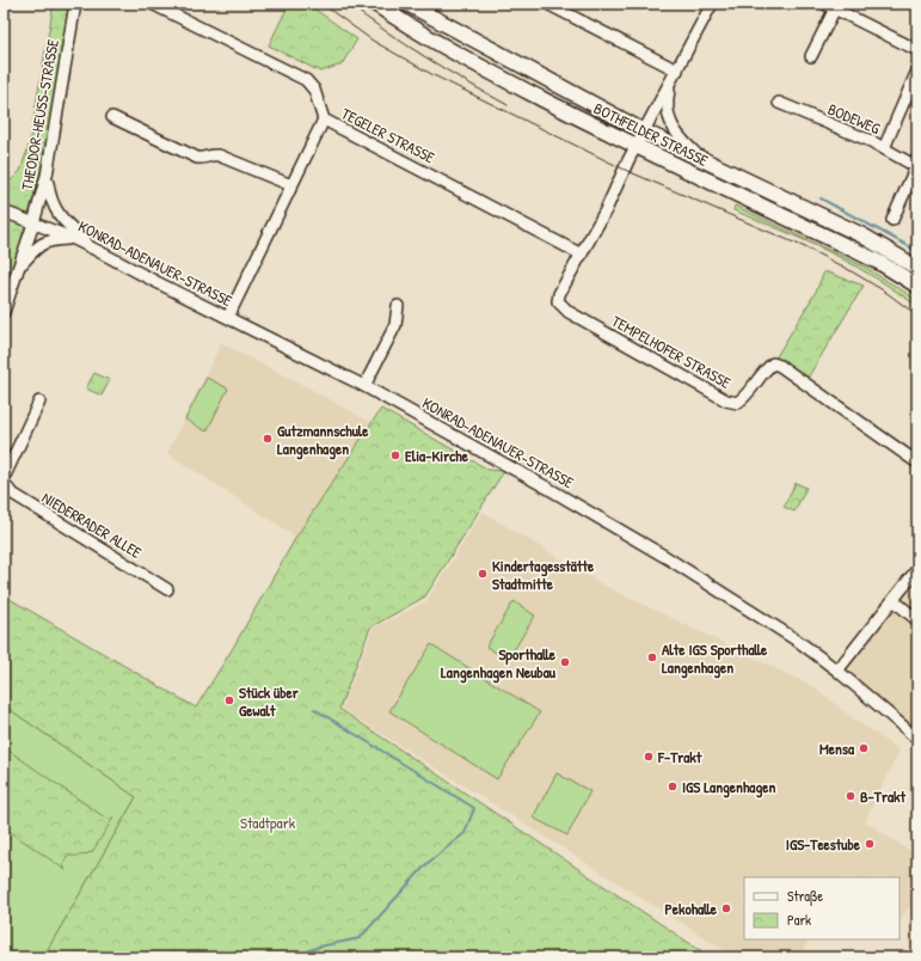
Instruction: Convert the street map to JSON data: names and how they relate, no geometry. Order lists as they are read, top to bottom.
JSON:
{
  "streets": {
    "main road": ["BOTHFELDER STRASSE"],
    "street": [
      "THEODOR-HEUSS-STRASSE",
      "BODEWEG",
      "TEGELER STRASSE",
      "KONRAD-ADENAUER-STRASSE",
      "TEMPELHOFER STRASSE",
      "NIEDERRADER ALLEE"
    ]
  },
  "crossings": [
    ["THEODOR-HEUSS-STRASSE", "KONRAD-ADENAUER-STRASSE"],
    ["BOTHFELDER STRASSE", "TEMPELHOFER STRASSE"],
    ["TEGELER STRASSE", "KONRAD-ADENAUER-STRASSE"],
    ["TEGELER STRASSE", "TEMPELHOFER STRASSE"]
  ],
  "parks": ["Stadtpark"],
  "places": [
    "Gutzmannschule Langenhagen",
    "Elia-Kirche",
    "Kindertagesstätte Stadtmitte",
    "Alte IGS Sporthalle Langenhagen",
    "Sporthalle Langenhagen Neubau",
    "Stück über Gewalt",
    "Mensa",
    "F-Trakt",
    "IGS Langenhagen",
    "B-Trakt",
    "IGS-Teestube",
    "Pekohalle"
  ],
  "legend": ["Straße", "Park"]
}
